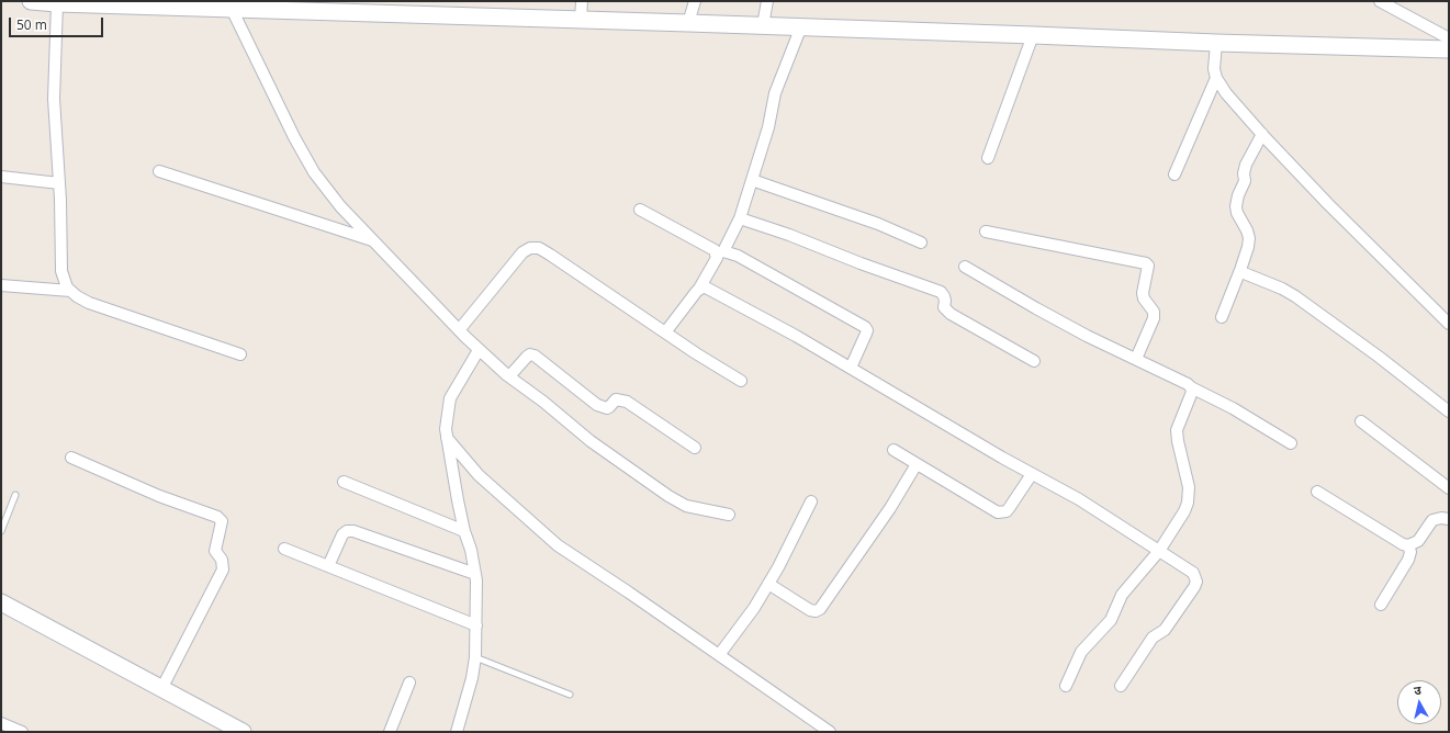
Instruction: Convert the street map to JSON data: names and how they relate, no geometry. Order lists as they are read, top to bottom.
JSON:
{
  "scale_bar": "50 m",
  "north": "top"
}
